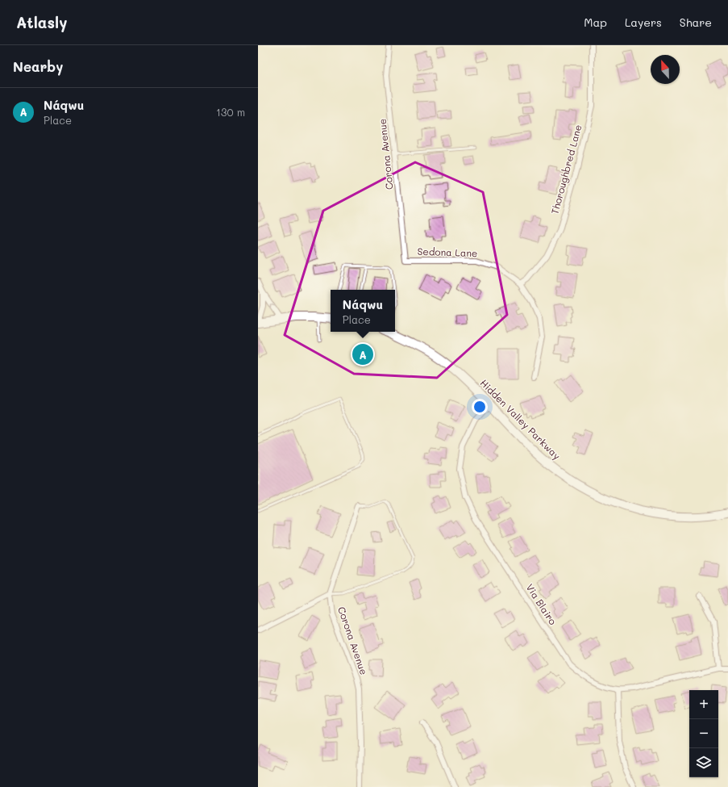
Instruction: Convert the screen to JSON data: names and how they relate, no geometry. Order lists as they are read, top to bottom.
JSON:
{
  "streets": {
    "main road": ["Hidden Valley Parkway"],
    "street": [
      "Corona Avenue",
      "Thoroughbred Lane",
      "Sedona Lane",
      "Via Blairo"
    ]
  },
  "crossings": [
    ["Corona Avenue", "Sedona Lane"],
    ["Thoroughbred Lane", "Sedona Lane"],
    ["Hidden Valley Parkway", "Via Blairo"]
  ],
  "north": "top",
  "page": {
    "header": "Atlasly",
    "nav": ["Map", "Layers", "Share"],
    "heading": "Nearby",
    "list": [
      {
        "mark": "A",
        "name": "Náqwu",
        "note": "Place",
        "value": "130 m"
      }
    ],
    "popup": ["Náqwu", "Place"],
    "pins": "A",
    "map_buttons": ["+", "−"]
  }
}
